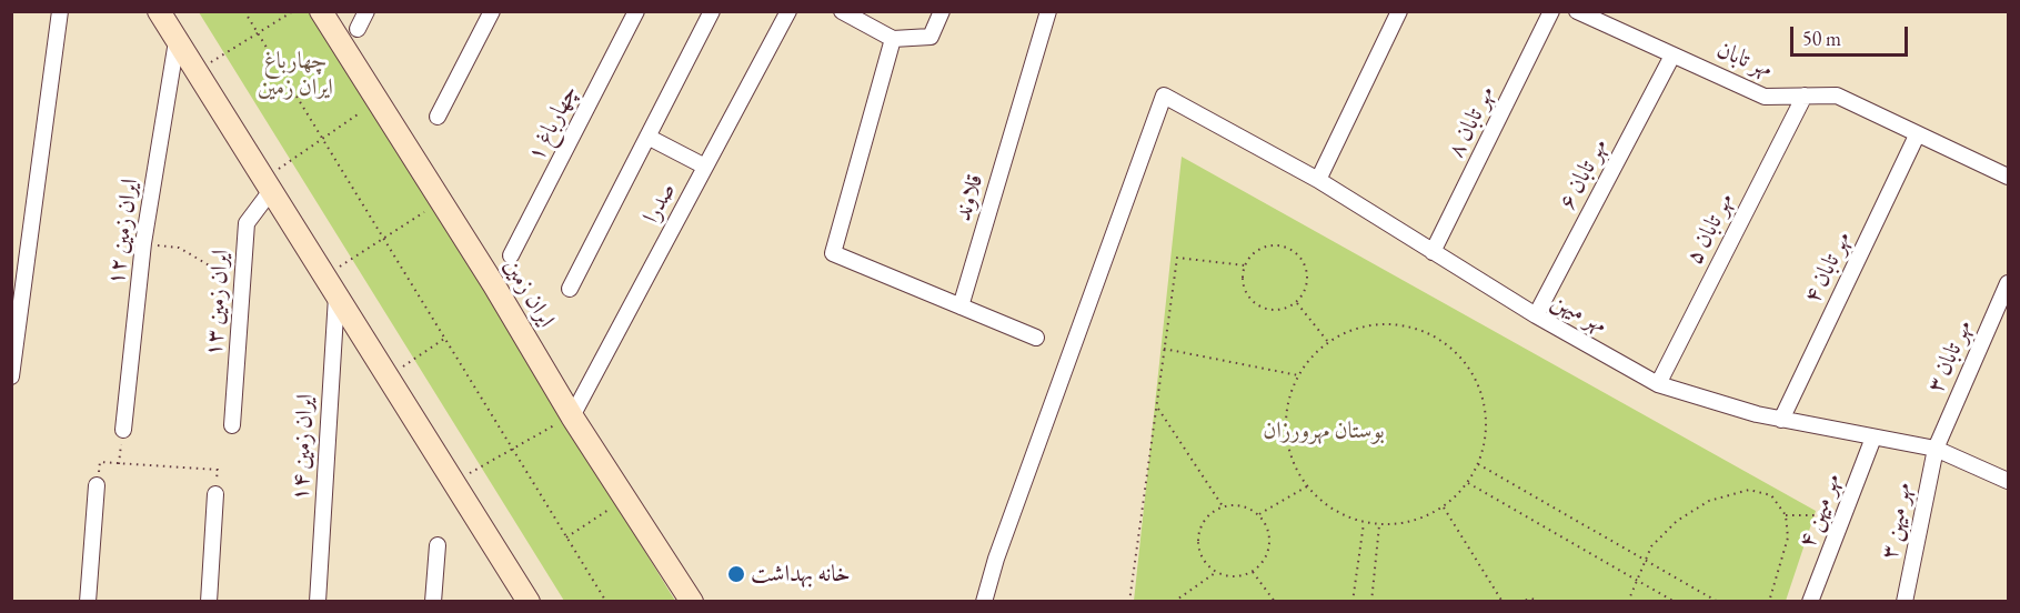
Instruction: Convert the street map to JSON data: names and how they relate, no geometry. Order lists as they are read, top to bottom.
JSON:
{
  "streets": {
    "main road": ["ایران زمین"],
    "street": [
      "مهر تابان",
      "مهر تابان ۸",
      "چهارباغ ۱",
      "مهر تابان ۶",
      "قلاوند",
      "صدرا",
      "مهر تابان ۵",
      "ایران زمین ۱۲",
      "مهر تابان ۴",
      "ایران زمین ۱۳",
      "مهر میهن",
      "مهر تابان ۳",
      "ایران زمین ۱۴",
      "مهر میهن ۴",
      "مهر میهن ۳"
    ]
  },
  "crossings": [
    ["مهر تابان", "مهر تابان ۶"],
    ["مهر تابان", "مهر تابان ۵"],
    ["مهر تابان", "مهر تابان ۴"],
    ["مهر تابان ۸", "مهر میهن"],
    ["مهر تابان ۶", "مهر میهن"],
    ["صدرا", "ایران زمین"],
    ["مهر تابان ۵", "مهر میهن"],
    ["مهر تابان ۴", "مهر میهن"],
    ["مهر میهن", "مهر تابان ۳"],
    ["مهر میهن", "مهر میهن ۴"],
    ["مهر میهن", "مهر میهن ۳"],
    ["مهر تابان ۳", "مهر میهن ۳"]
  ],
  "parks": ["چهارباغ ایران زمین", "بوستان مهرورزان"],
  "places": ["خانه بهداشت"],
  "scale_bar": "50 m"
}
